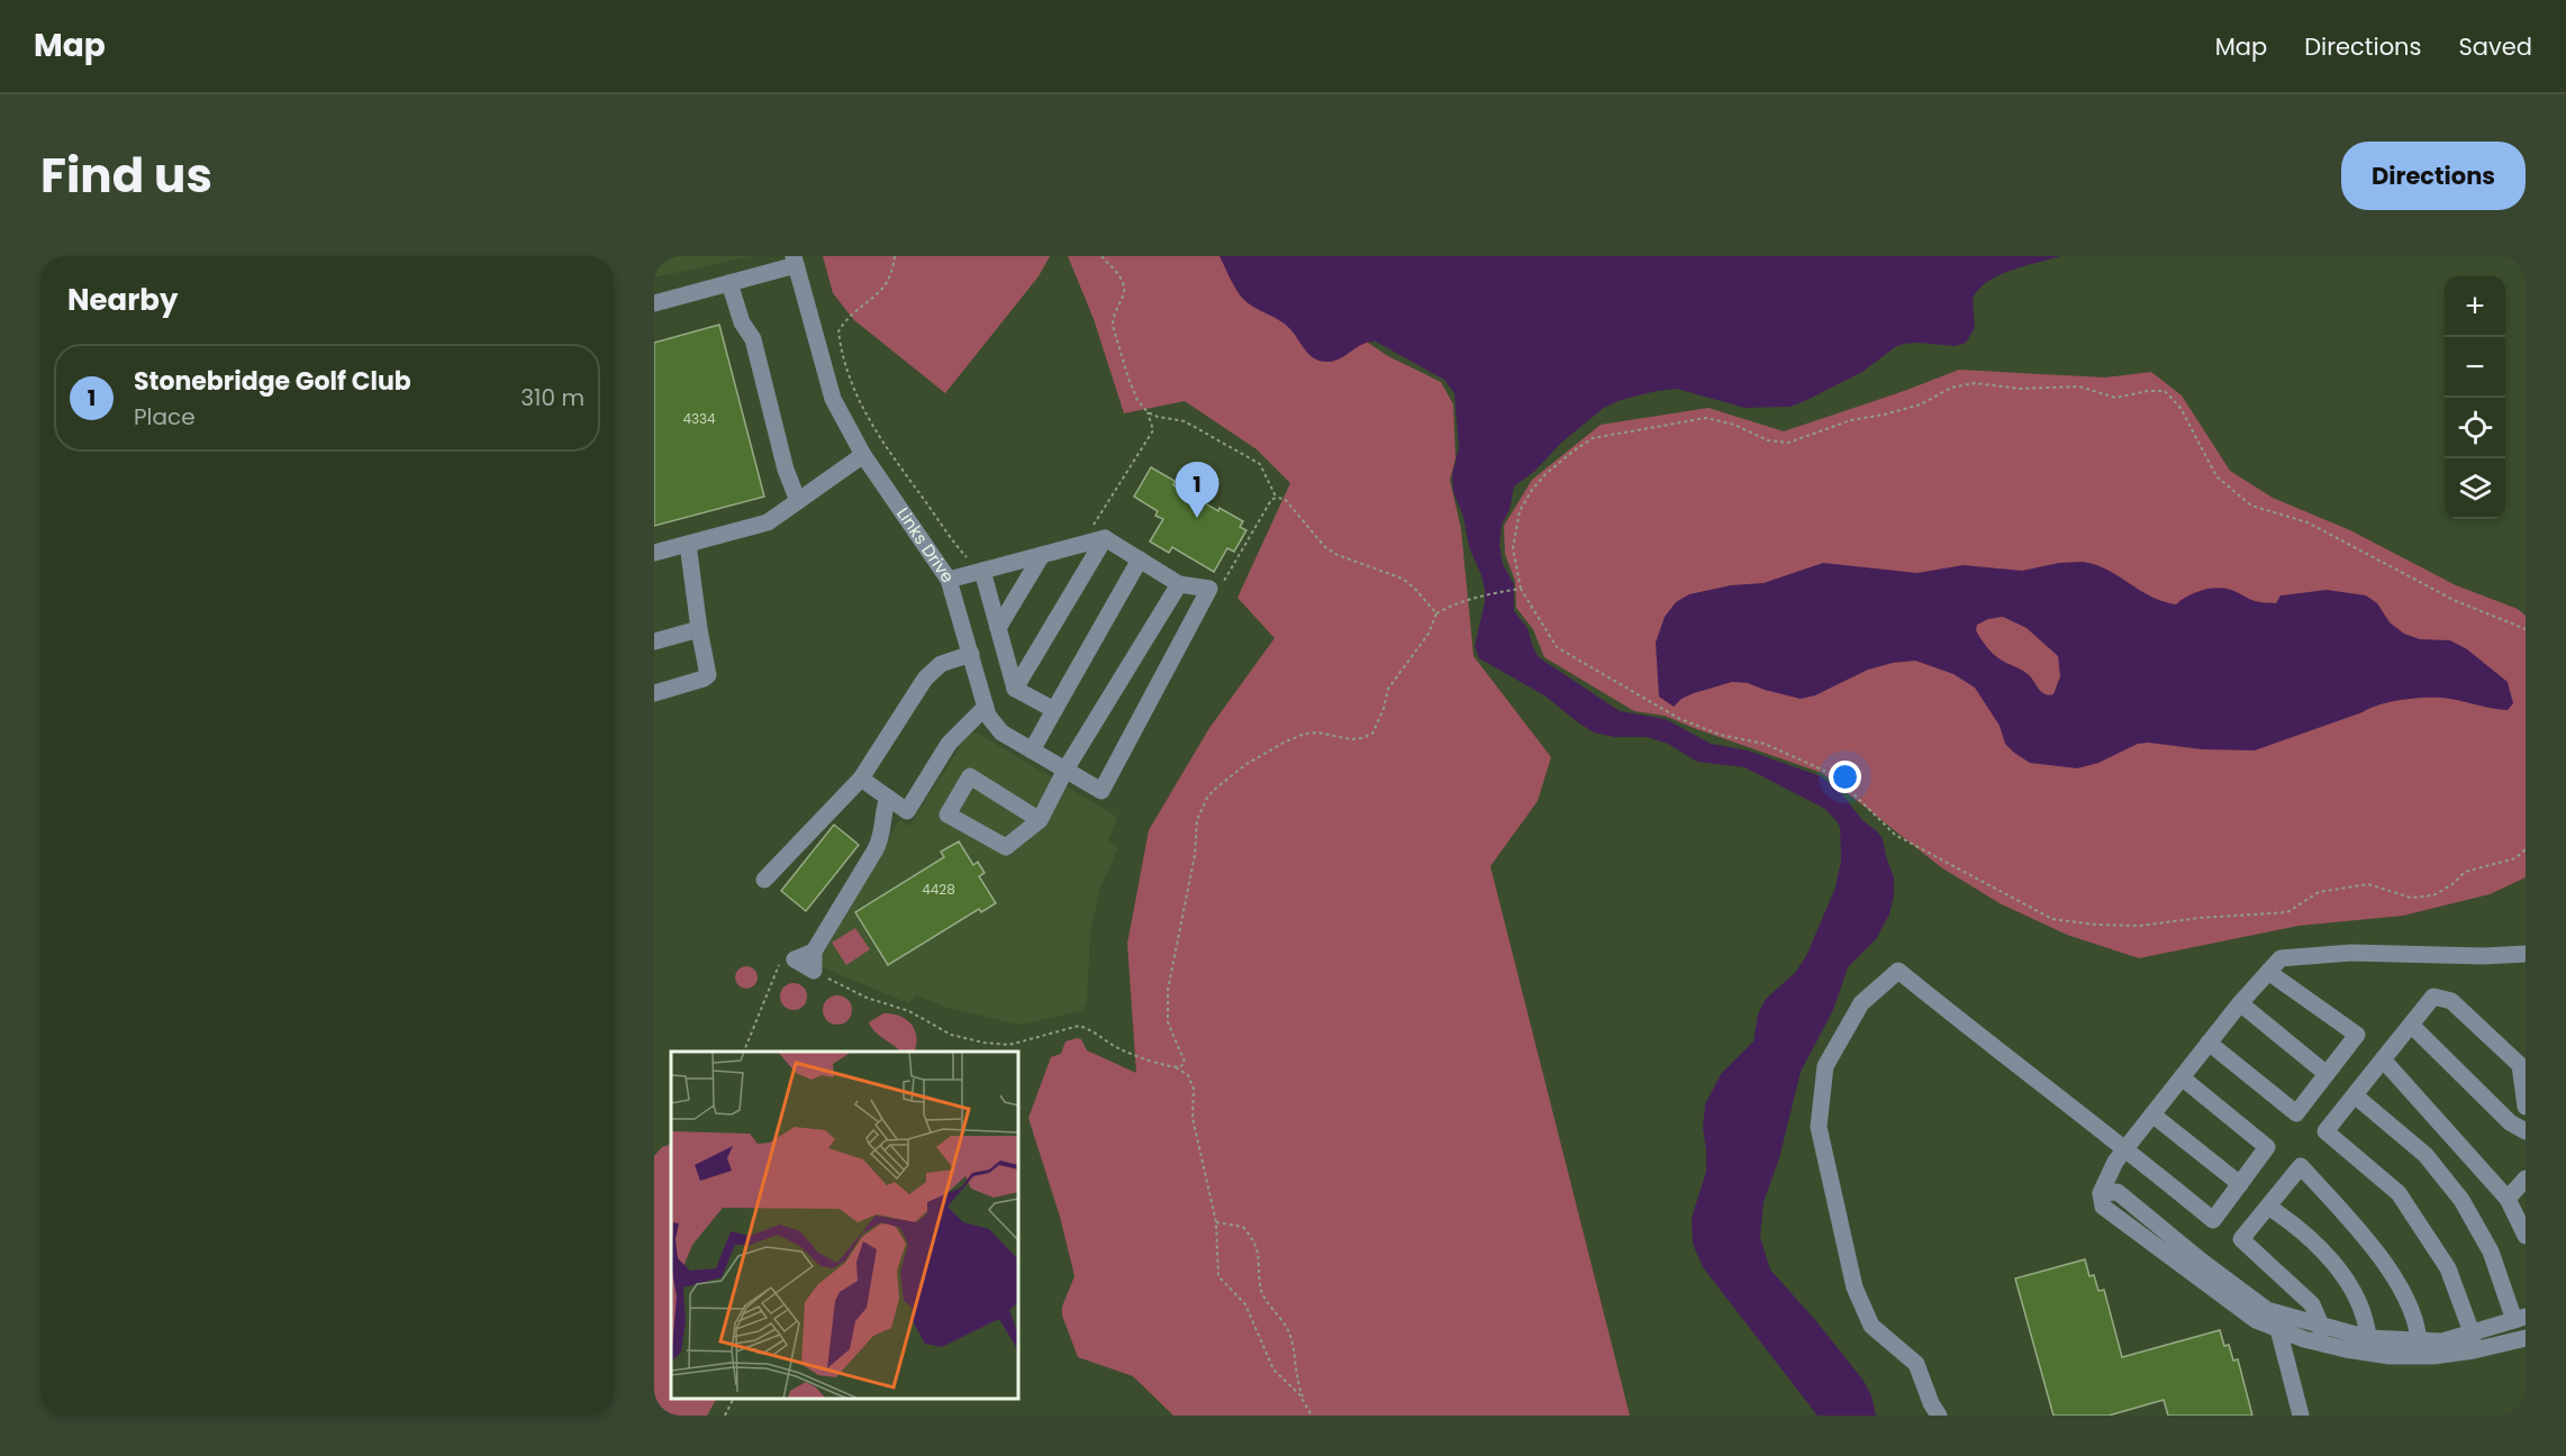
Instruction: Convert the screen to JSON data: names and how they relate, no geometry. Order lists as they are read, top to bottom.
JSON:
{
  "streets": {
    "street": ["Links Drive"]
  },
  "house_numbers": ["4334", "4428"],
  "page": {
    "header": "Map",
    "nav": ["Map", "Directions", "Saved"],
    "title": "Find us",
    "buttons": "Directions",
    "heading": "Nearby",
    "map_buttons": ["+", "−"],
    "list": [
      {
        "mark": "1",
        "name": "Stonebridge Golf Club",
        "note": "Place",
        "value": "310 m"
      }
    ],
    "pins": "1"
  }
}
